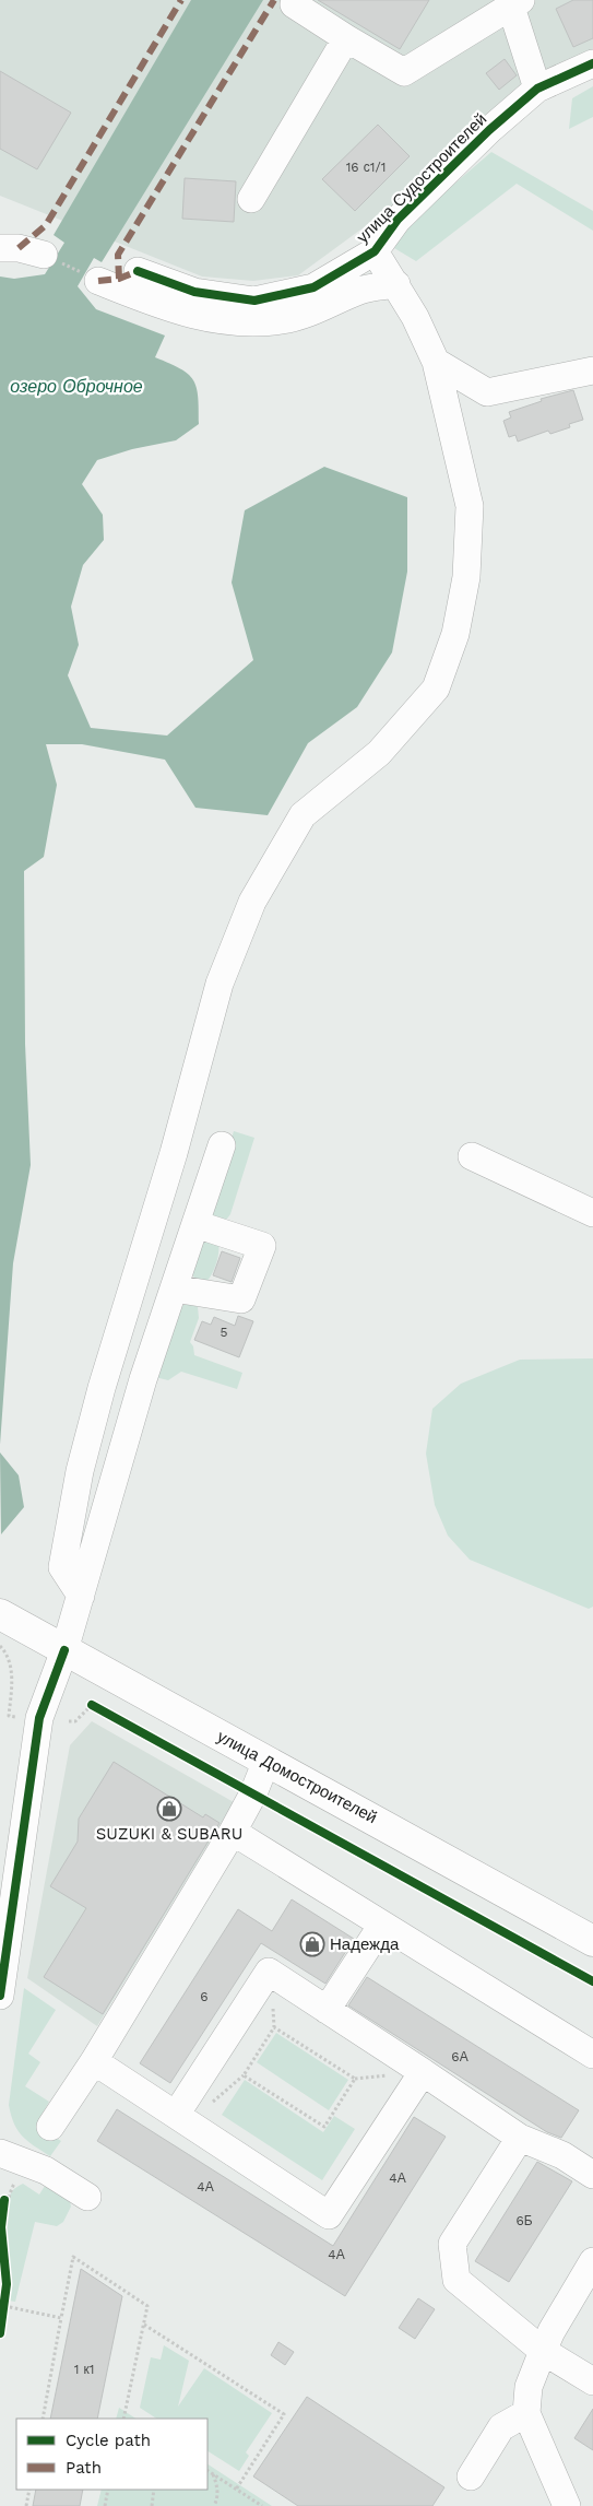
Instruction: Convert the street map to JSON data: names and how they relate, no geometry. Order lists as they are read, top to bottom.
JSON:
{
  "streets": {
    "main road": ["улица Домостроителей"],
    "street": ["улица Судостроителей"]
  },
  "water": ["озеро Оброчное"],
  "places": {
    "shop": ["SUZUKI & SUBARU", "Надежда"]
  },
  "house_numbers": [
    "16 с1/1",
    "5",
    "6",
    "6А",
    "4А",
    "4А",
    "6Б",
    "4А",
    "1 к1"
  ],
  "legend": ["Cycle path", "Path"]
}
